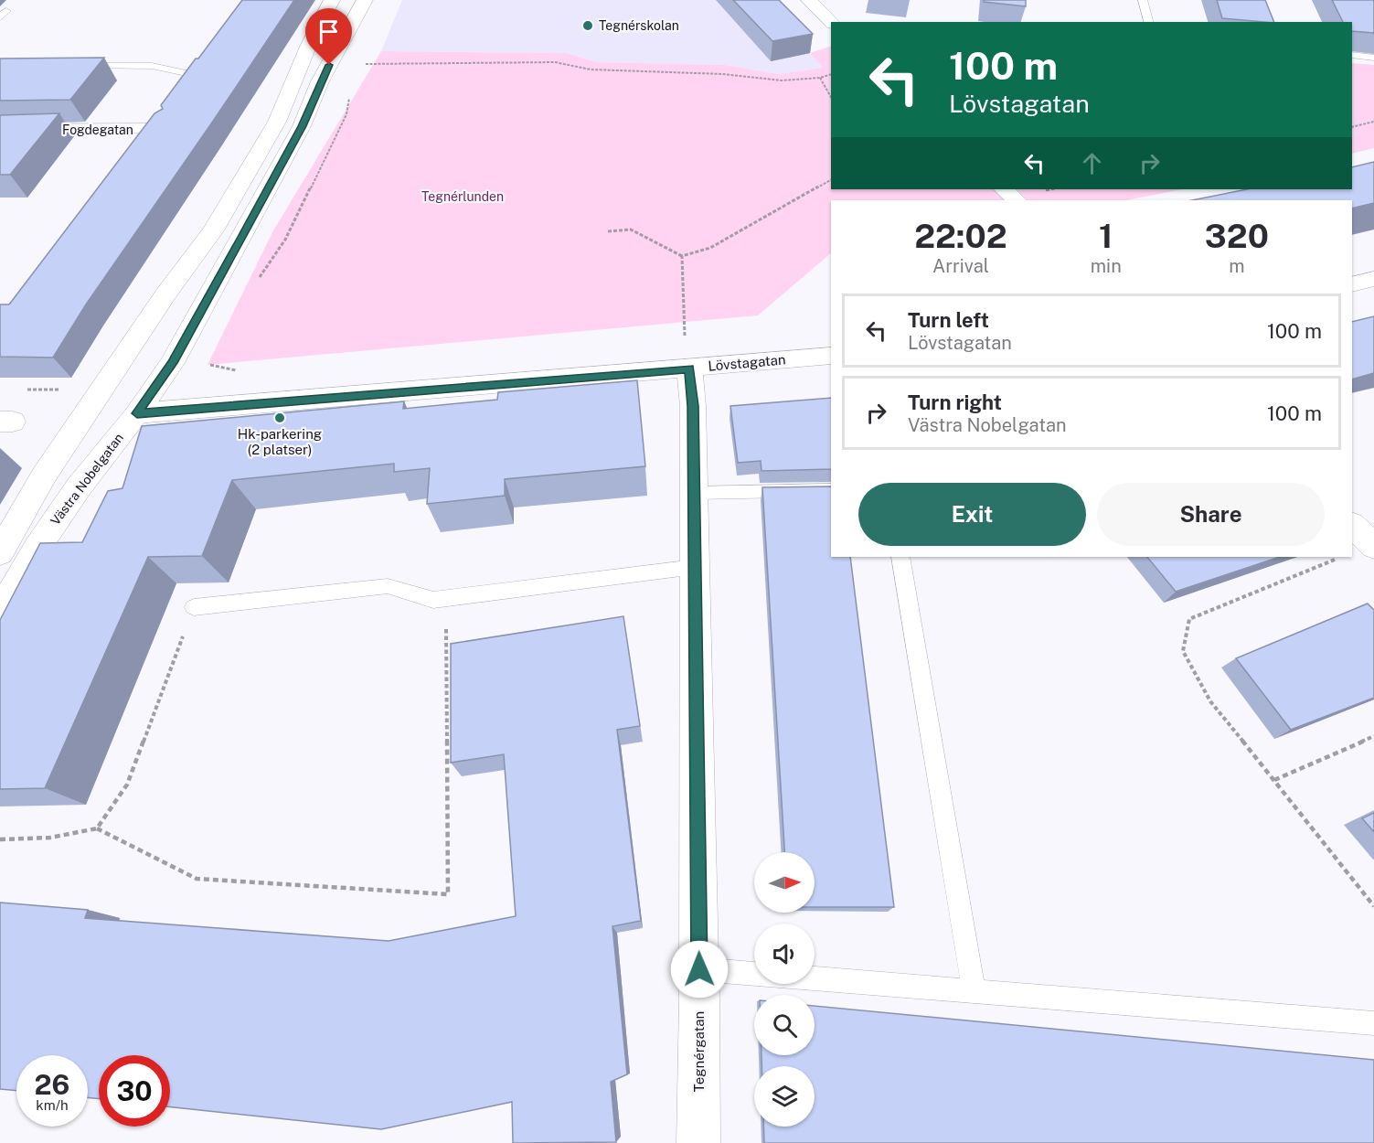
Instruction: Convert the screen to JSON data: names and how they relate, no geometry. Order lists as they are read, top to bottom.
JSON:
{
  "streets": {
    "main road": [
      "Fogdegatan",
      "Lövstagatan",
      "Västra Nobelgatan",
      "Tegnérgatan"
    ]
  },
  "crossings": [
    ["Lövstagatan", "Västra Nobelgatan"],
    ["Lövstagatan", "Tegnérgatan"]
  ],
  "parks": ["Tegnérlunden"],
  "places": ["Tegnérskolan", "Hk-parkering (2 platser)"],
  "north": "right",
  "page": {
    "turn": ["100 m", "Lövstagatan"],
    "eta": [
      "22:02",
      "Arrival",
      "1",
      "min",
      "320",
      "m"
    ],
    "list": [
      {
        "name": "Turn left",
        "note": "Lövstagatan",
        "value": "100 m"
      },
      {
        "name": "Turn right",
        "note": "Västra Nobelgatan",
        "value": "100 m"
      }
    ],
    "buttons": ["Exit", "Share"],
    "speed": "26 km/h",
    "limit": "30"
  }
}
